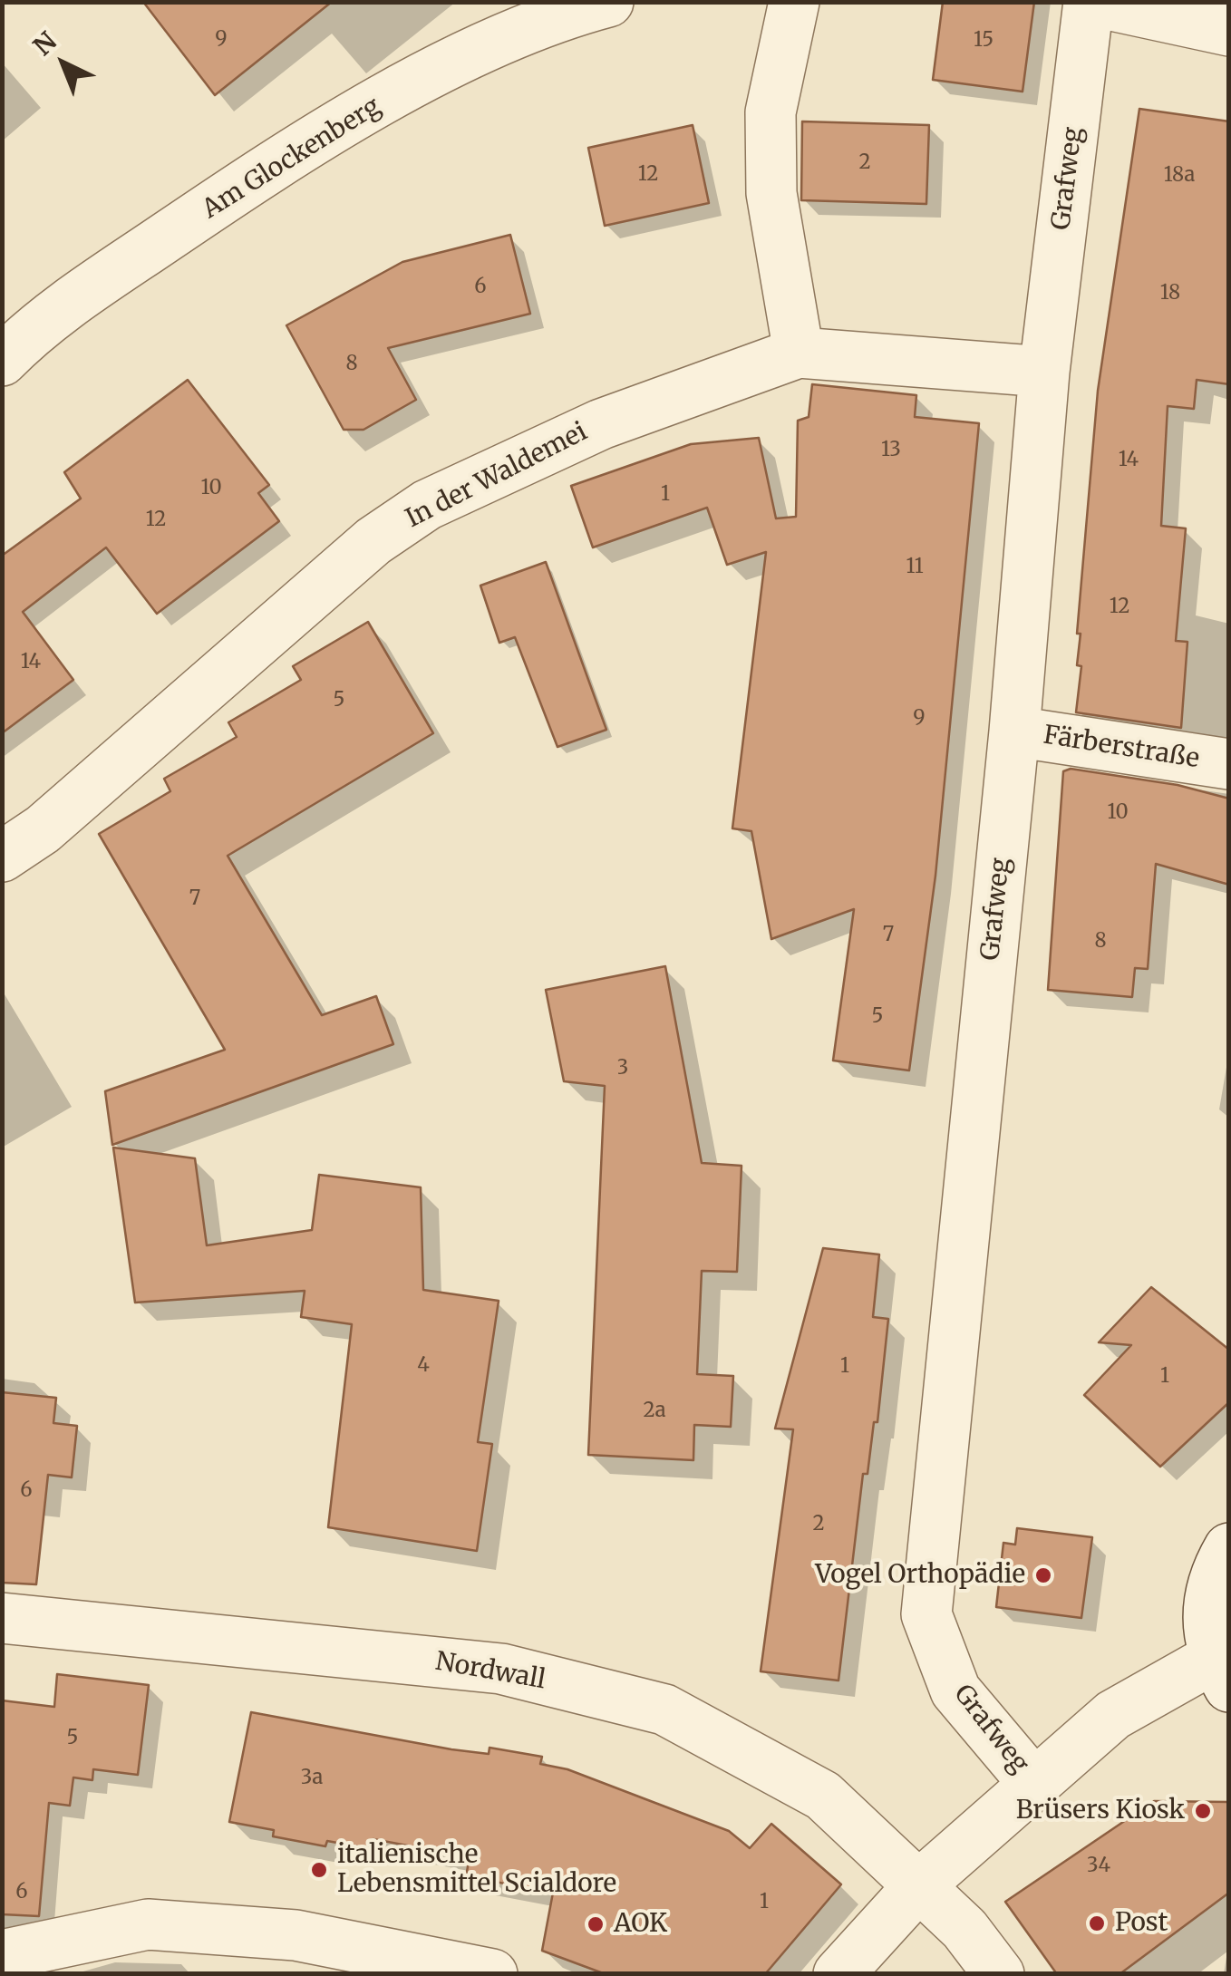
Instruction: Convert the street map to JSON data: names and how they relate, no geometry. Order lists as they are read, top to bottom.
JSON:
{
  "streets": {
    "street": [
      "Am Glockenberg",
      "Grafweg",
      "In der Waldemei",
      "Färberstraße",
      "Nordwall"
    ]
  },
  "crossings": [
    ["Grafweg", "In der Waldemei"],
    ["Grafweg", "Färberstraße"]
  ],
  "places": [
    "Vogel Orthopädie",
    "Brüsers Kiosk",
    "italienische Lebensmittel Scialdore",
    "Post",
    "AOK"
  ],
  "house_numbers": [
    "9",
    "15",
    "2",
    "12",
    "18a",
    "6",
    "18",
    "8",
    "13",
    "14",
    "10",
    "1",
    "12",
    "11",
    "12",
    "14",
    "5",
    "9",
    "10",
    "7",
    "7",
    "8",
    "5",
    "3",
    "4",
    "1",
    "1",
    "2a",
    "6",
    "2",
    "5",
    "3a",
    "34",
    "6",
    "1"
  ],
  "north": "top left"
}
